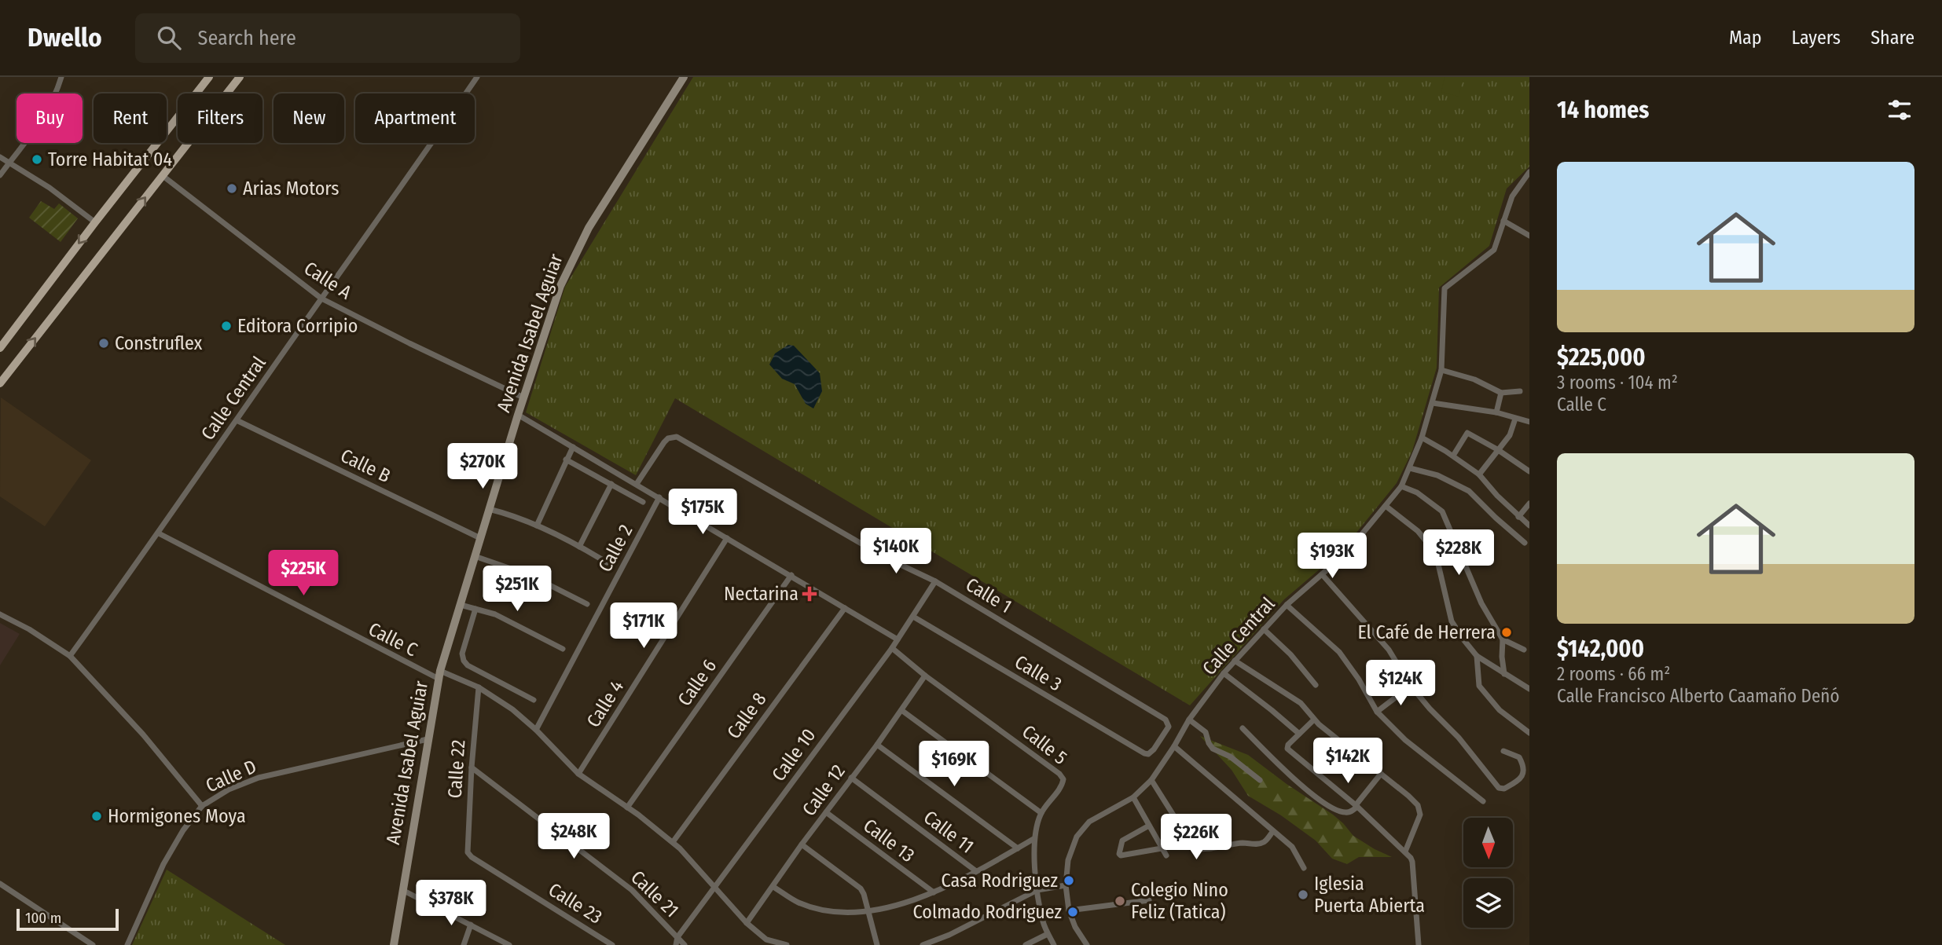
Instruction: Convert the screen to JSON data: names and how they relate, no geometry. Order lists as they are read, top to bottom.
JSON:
{
  "streets": {
    "main road": ["Avenida Isabel Aguiar"],
    "street": [
      "Calle A",
      "Calle Central",
      "Calle B",
      "Calle 2",
      "Calle 1",
      "Calle C",
      "Calle 3",
      "Calle 6",
      "Calle 4",
      "Calle 8",
      "Calle 5",
      "Calle 10",
      "Calle 22",
      "Calle D",
      "Calle 12",
      "Calle 11",
      "Calle 13",
      "Calle 21",
      "Calle 23"
    ]
  },
  "crossings": [
    ["Calle A", "Avenida Isabel Aguiar"],
    ["Calle A", "Calle Central"],
    ["Avenida Isabel Aguiar", "Calle B"],
    ["Avenida Isabel Aguiar", "Calle C"],
    ["Avenida Isabel Aguiar", "Calle D"],
    ["Calle Central", "Calle B"],
    ["Calle Central", "Calle C"],
    ["Calle 2", "Calle C"],
    ["Calle 1", "Calle 3"],
    ["Calle 1", "Calle 10"],
    ["Calle C", "Calle 6"],
    ["Calle C", "Calle 4"],
    ["Calle C", "Calle 8"],
    ["Calle C", "Calle 10"],
    ["Calle C", "Calle 22"],
    ["Calle C", "Calle 12"],
    ["Calle 3", "Calle 10"],
    ["Calle 5", "Calle 10"],
    ["Calle 5", "Calle 12"],
    ["Calle 10", "Calle 21"],
    ["Calle 22", "Calle 21"],
    ["Calle 22", "Calle 23"],
    ["Calle 12", "Calle 11"],
    ["Calle 12", "Calle 13"]
  ],
  "places": {
    "other": [
      "Torre Habitat 04",
      "Arias Motors",
      "Editora Corripio",
      "Construflex",
      "El Café de Herrera",
      "Hormigones Moya",
      "Casa Rodriguez",
      "Iglesia Puerta Abierta",
      "Colegio Nino Feliz (Tatica)",
      "Colmado Rodriguez"
    ],
    "health": ["Nectarina"]
  },
  "scale_bar": "100 m",
  "north": "bottom",
  "page": {
    "header": "Dwello",
    "search": "Search here",
    "nav": ["Map", "Layers", "Share"],
    "heading": "14 homes",
    "chip": [
      "Buy",
      "Rent",
      "Filters",
      "New",
      "Apartment"
    ],
    "list": [
      {
        "name": "$225,000",
        "note": "3 rooms · 104 m² · Calle C"
      },
      {
        "name": "$142,000",
        "note": "2 rooms · 66 m² · Calle Francisco Alberto Caamaño Deñó"
      }
    ],
    "price": [
      "$270K",
      "$175K",
      "$140K",
      "$228K",
      "$193K",
      "$225K",
      "$251K",
      "$171K",
      "$124K",
      "$142K",
      "$169K",
      "$248K",
      "$226K",
      "$378K"
    ],
    "scale": "100 m"
  }
}
